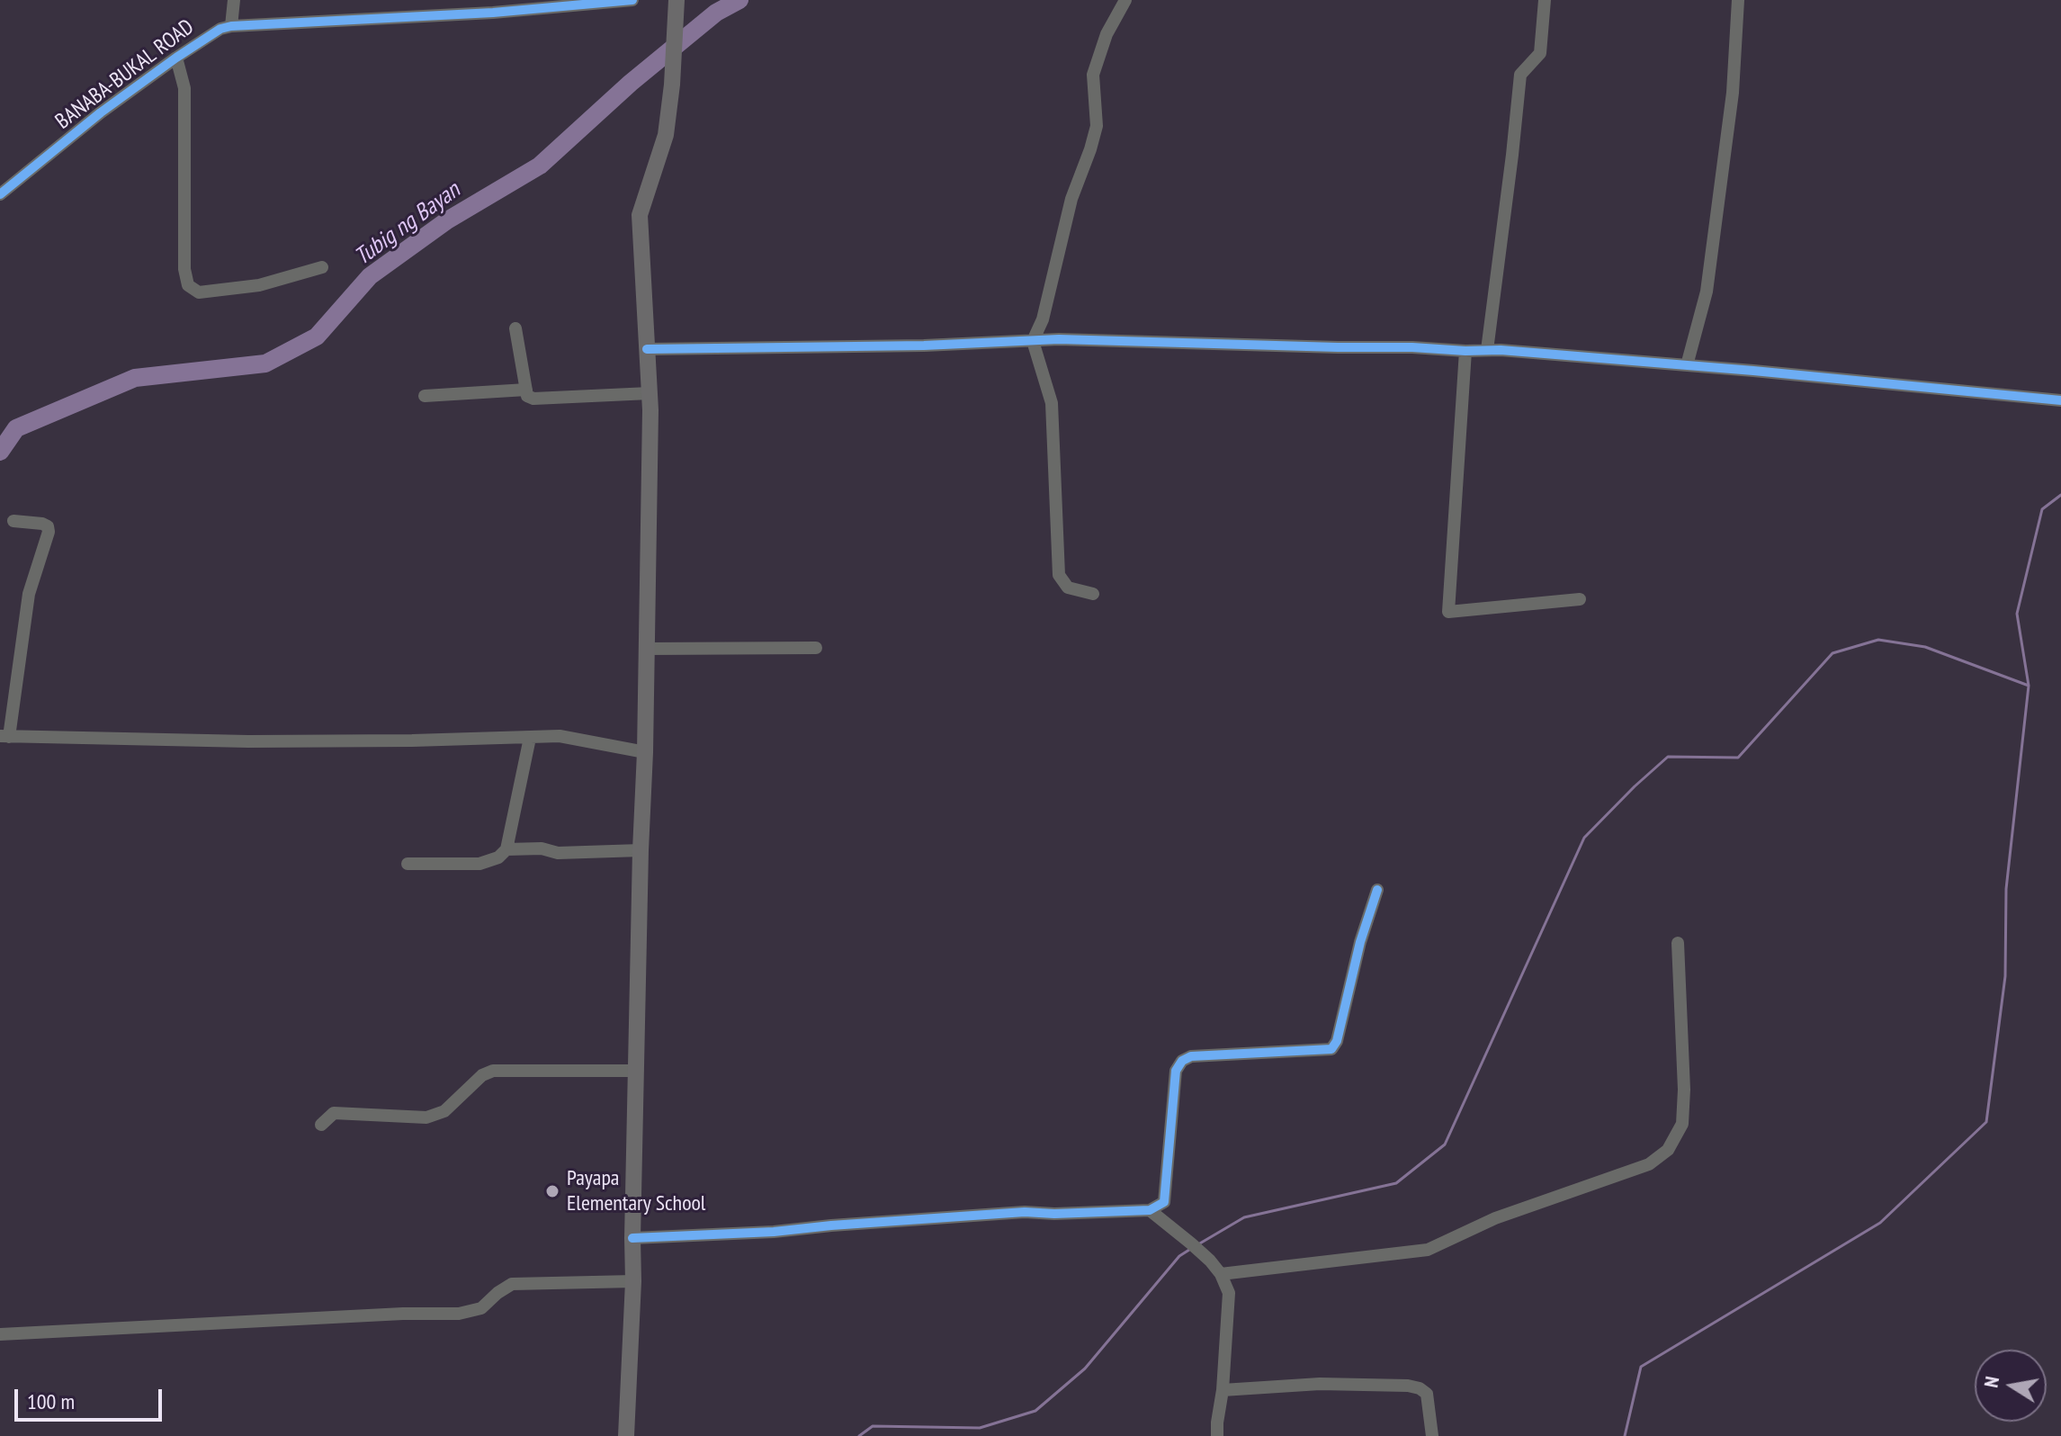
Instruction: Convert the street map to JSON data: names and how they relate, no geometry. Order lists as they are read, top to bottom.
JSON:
{
  "streets": {
    "street": ["BANABA-BUKAL ROAD"]
  },
  "water": ["Tubig ng Bayan"],
  "places": ["Payapa Elementary School"],
  "scale_bar": "100 m",
  "north": "left"
}
